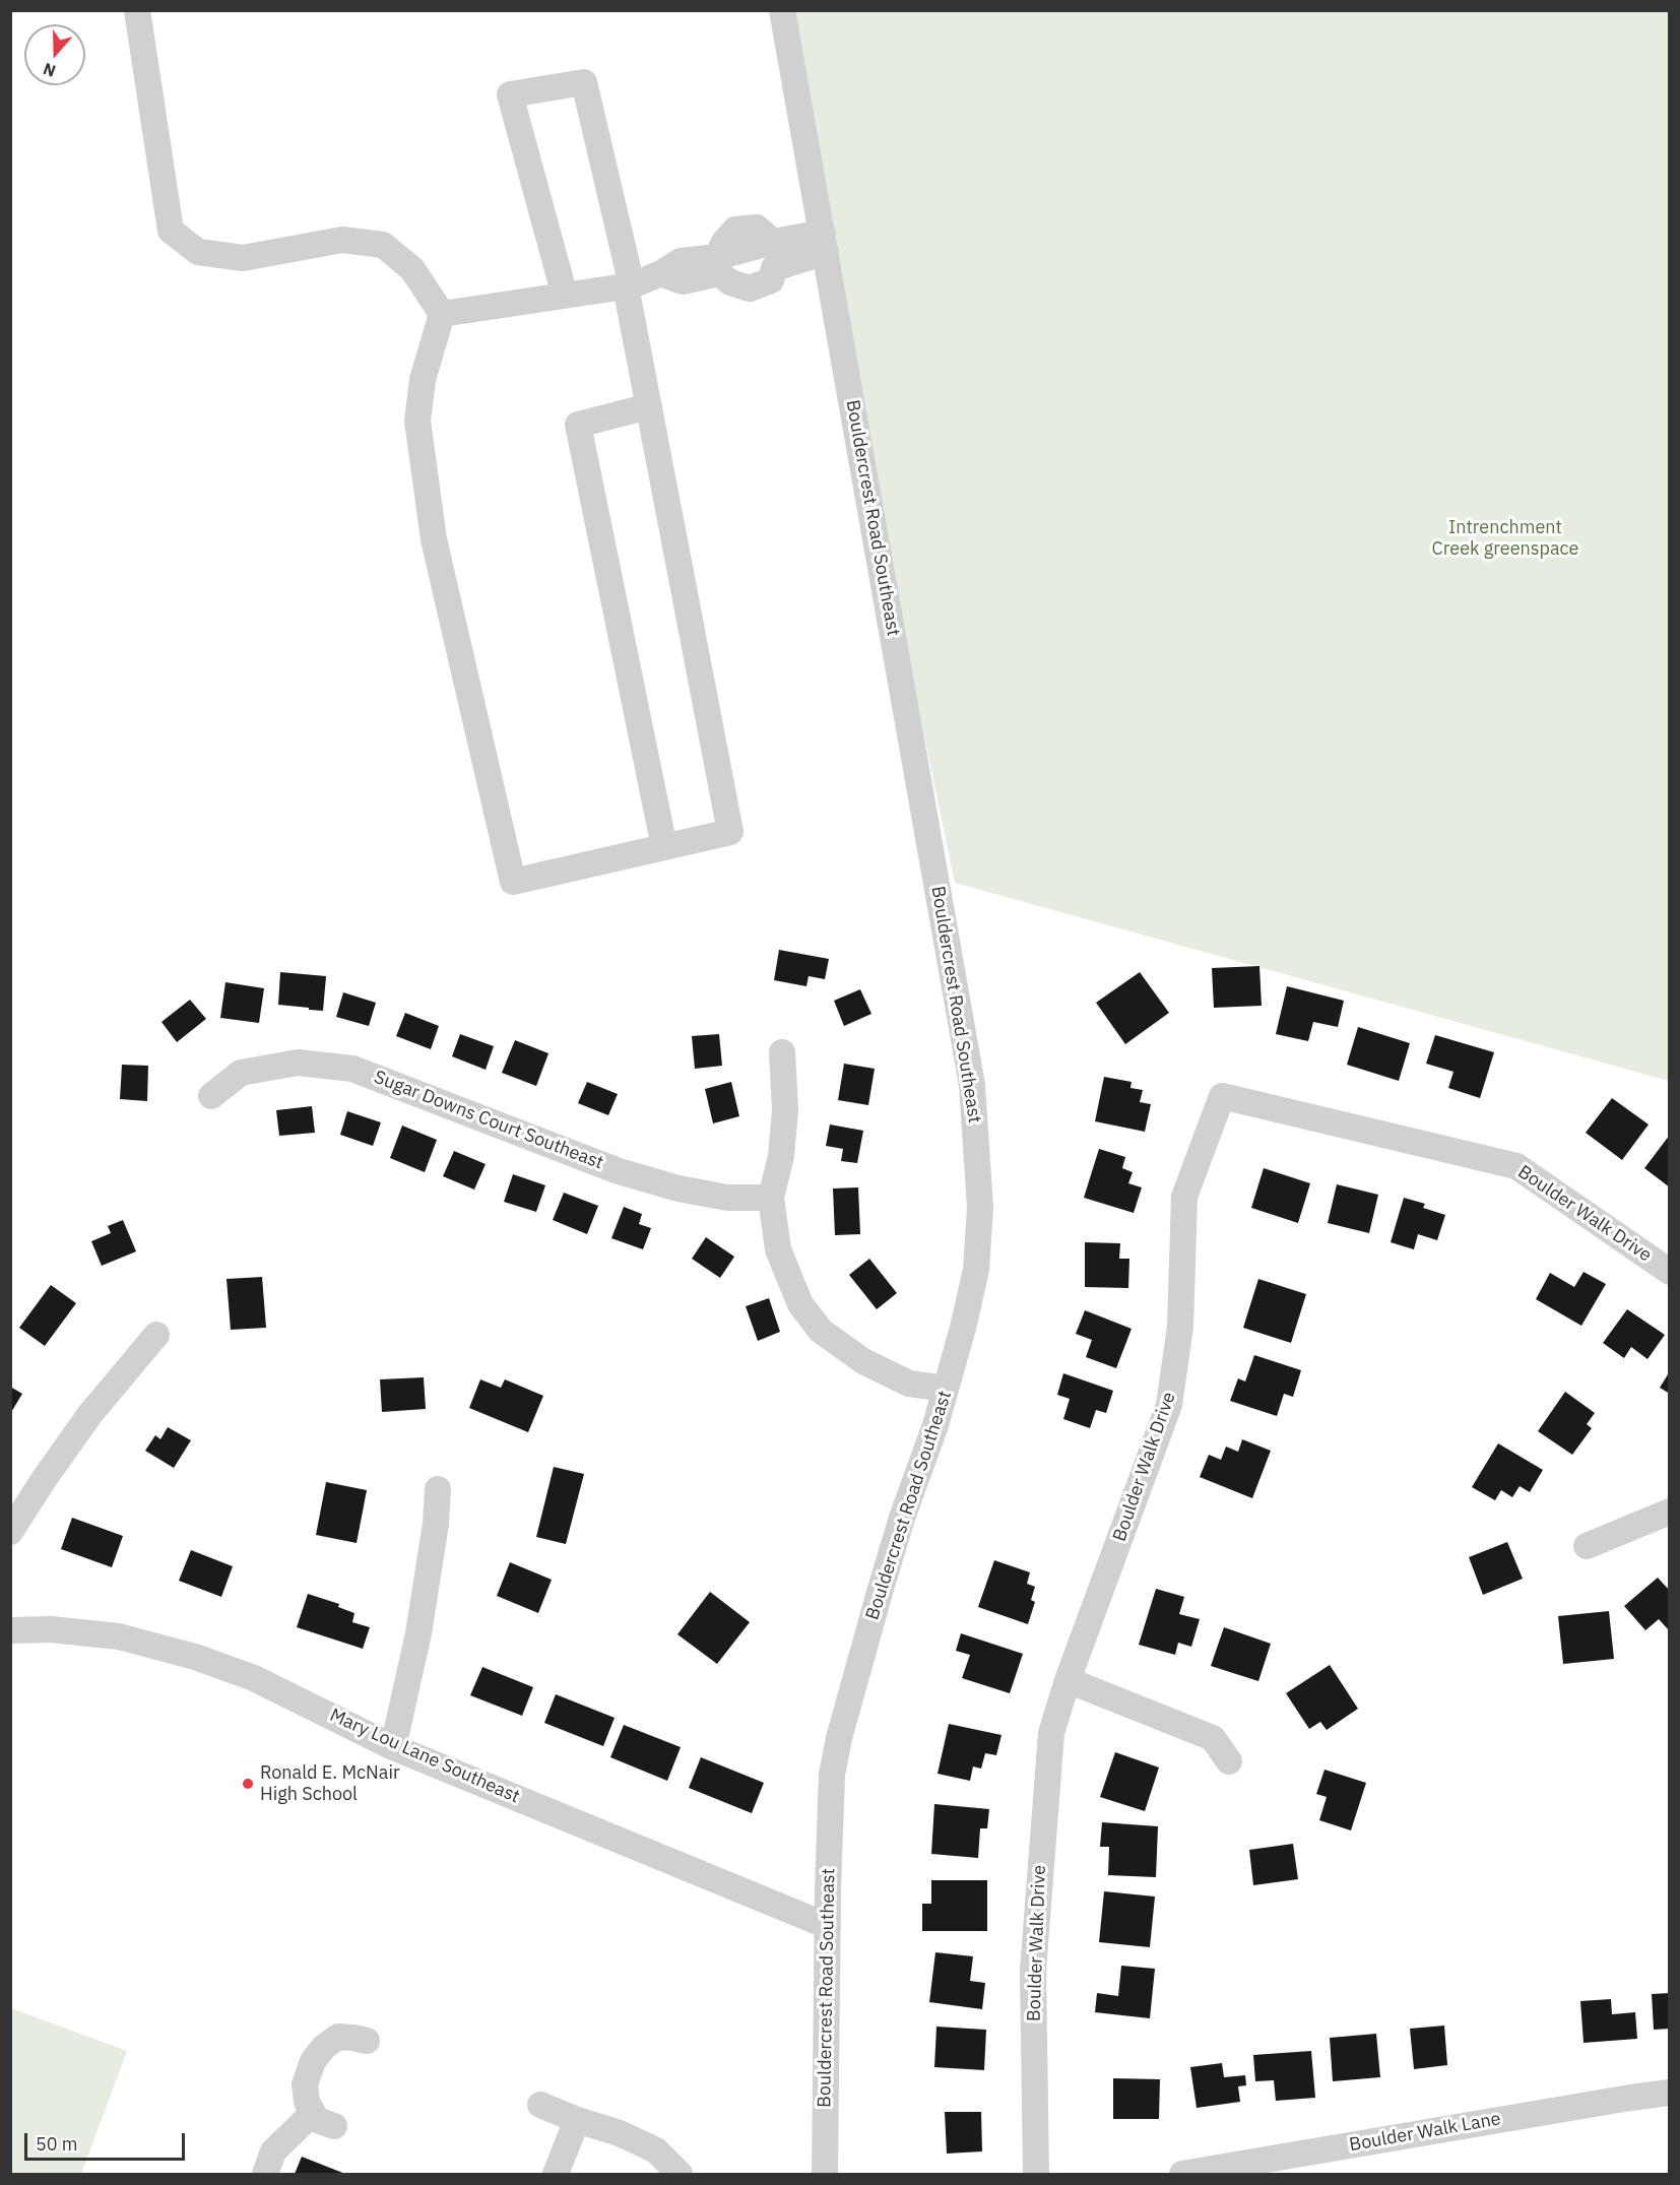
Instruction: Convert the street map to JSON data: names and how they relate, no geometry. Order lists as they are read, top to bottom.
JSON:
{
  "streets": {
    "street": [
      "Bouldercrest Road Southeast",
      "Sugar Downs Court Southeast",
      "Boulder Walk Drive",
      "Mary Lou Lane Southeast",
      "Boulder Walk Lane"
    ]
  },
  "crossings": [
    ["Bouldercrest Road Southeast", "Mary Lou Lane Southeast"]
  ],
  "parks": ["Intrenchment Creek greenspace"],
  "places": ["Ronald E. McNair High School"],
  "scale_bar": "50 m",
  "north": "bottom"
}
